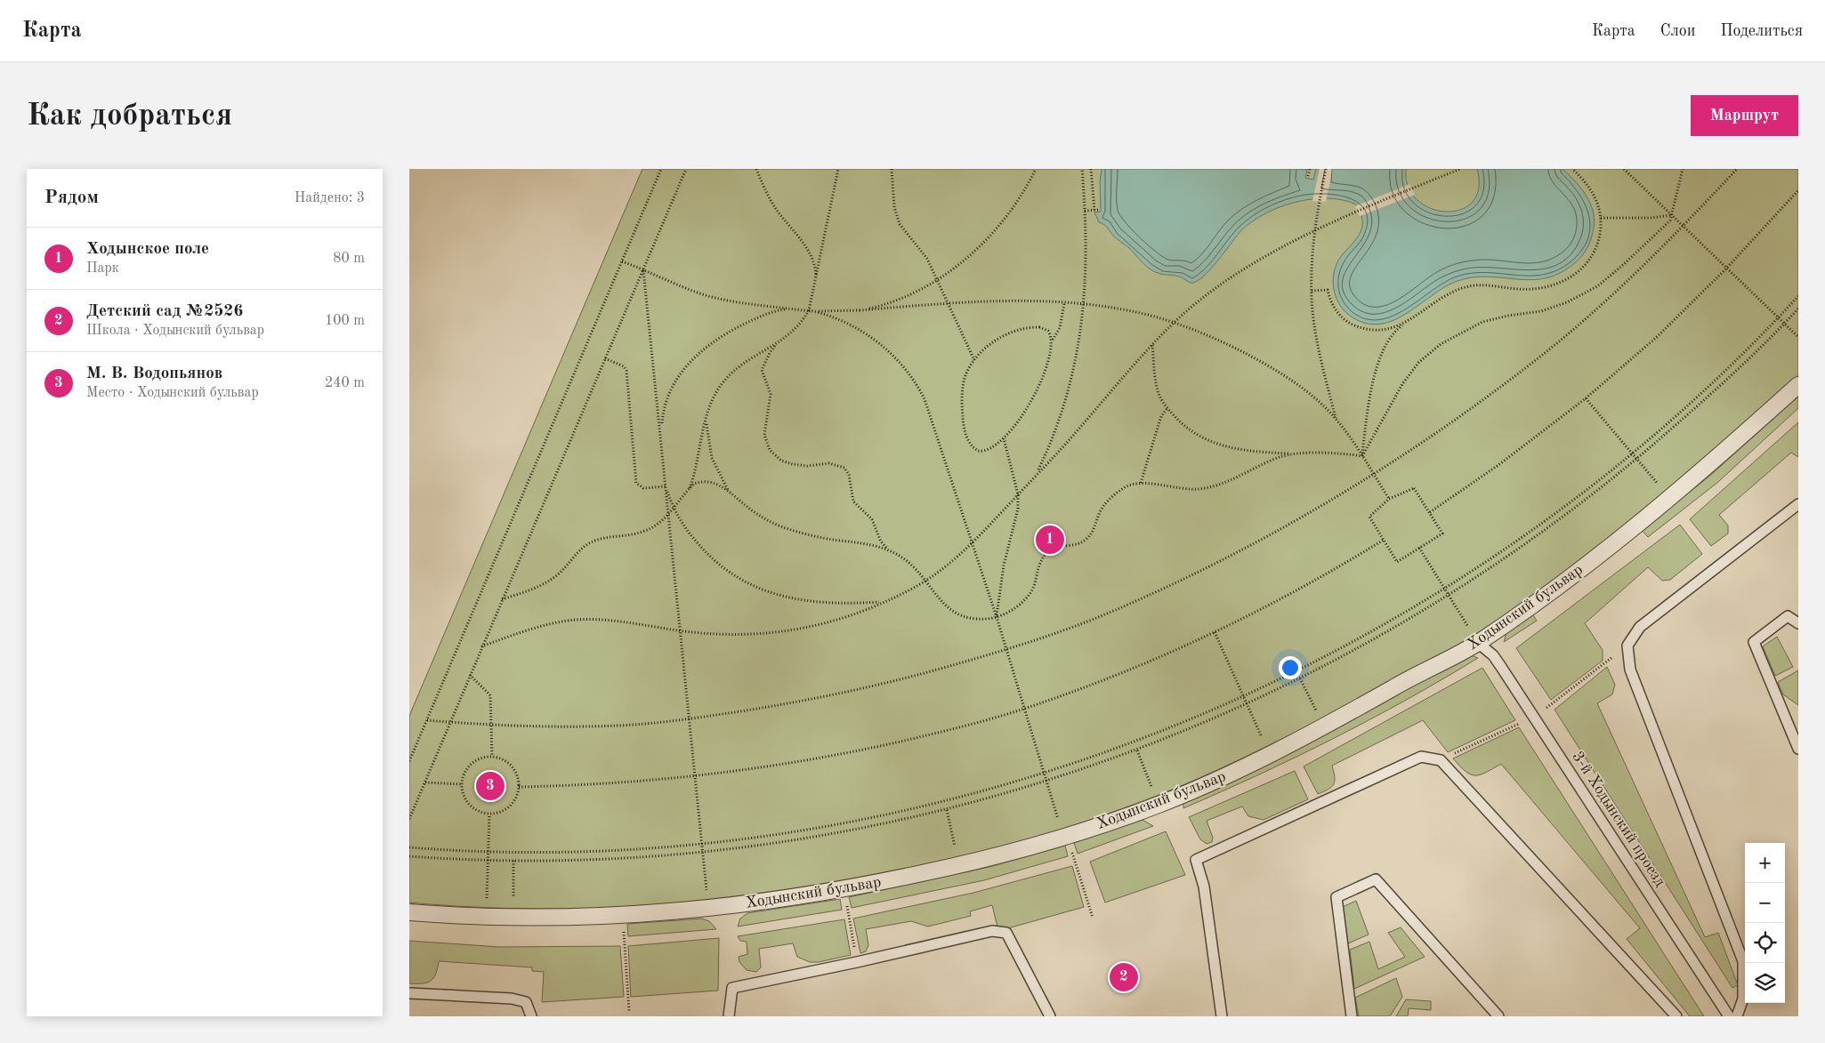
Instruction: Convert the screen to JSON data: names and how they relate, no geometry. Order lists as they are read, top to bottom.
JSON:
{
  "streets": {
    "street": ["Ходынский бульвар"],
    "lane": ["3-й Ходынский проезд"]
  },
  "crossings": [
    ["Ходынский бульвар", "3-й Ходынский проезд"]
  ],
  "page": {
    "header": "Карта",
    "nav": ["Карта", "Слои", "Поделиться"],
    "buttons": "Маршрут",
    "title": "Как добраться",
    "heading": ["Рядом", "Найдено: 3"],
    "list": [
      {
        "mark": "1",
        "name": "Ходынское поле",
        "note": "Парк",
        "value": "80 m"
      },
      {
        "mark": "2",
        "name": "Детский сад №2526",
        "note": "Школа · Ходынский бульвар",
        "value": "100 m"
      },
      {
        "mark": "3",
        "name": "М. В. Водопьянов",
        "note": "Место · Ходынский бульвар",
        "value": "240 m"
      }
    ],
    "pins": ["1", "3", "2"],
    "map_buttons": ["+", "−"]
  }
}
